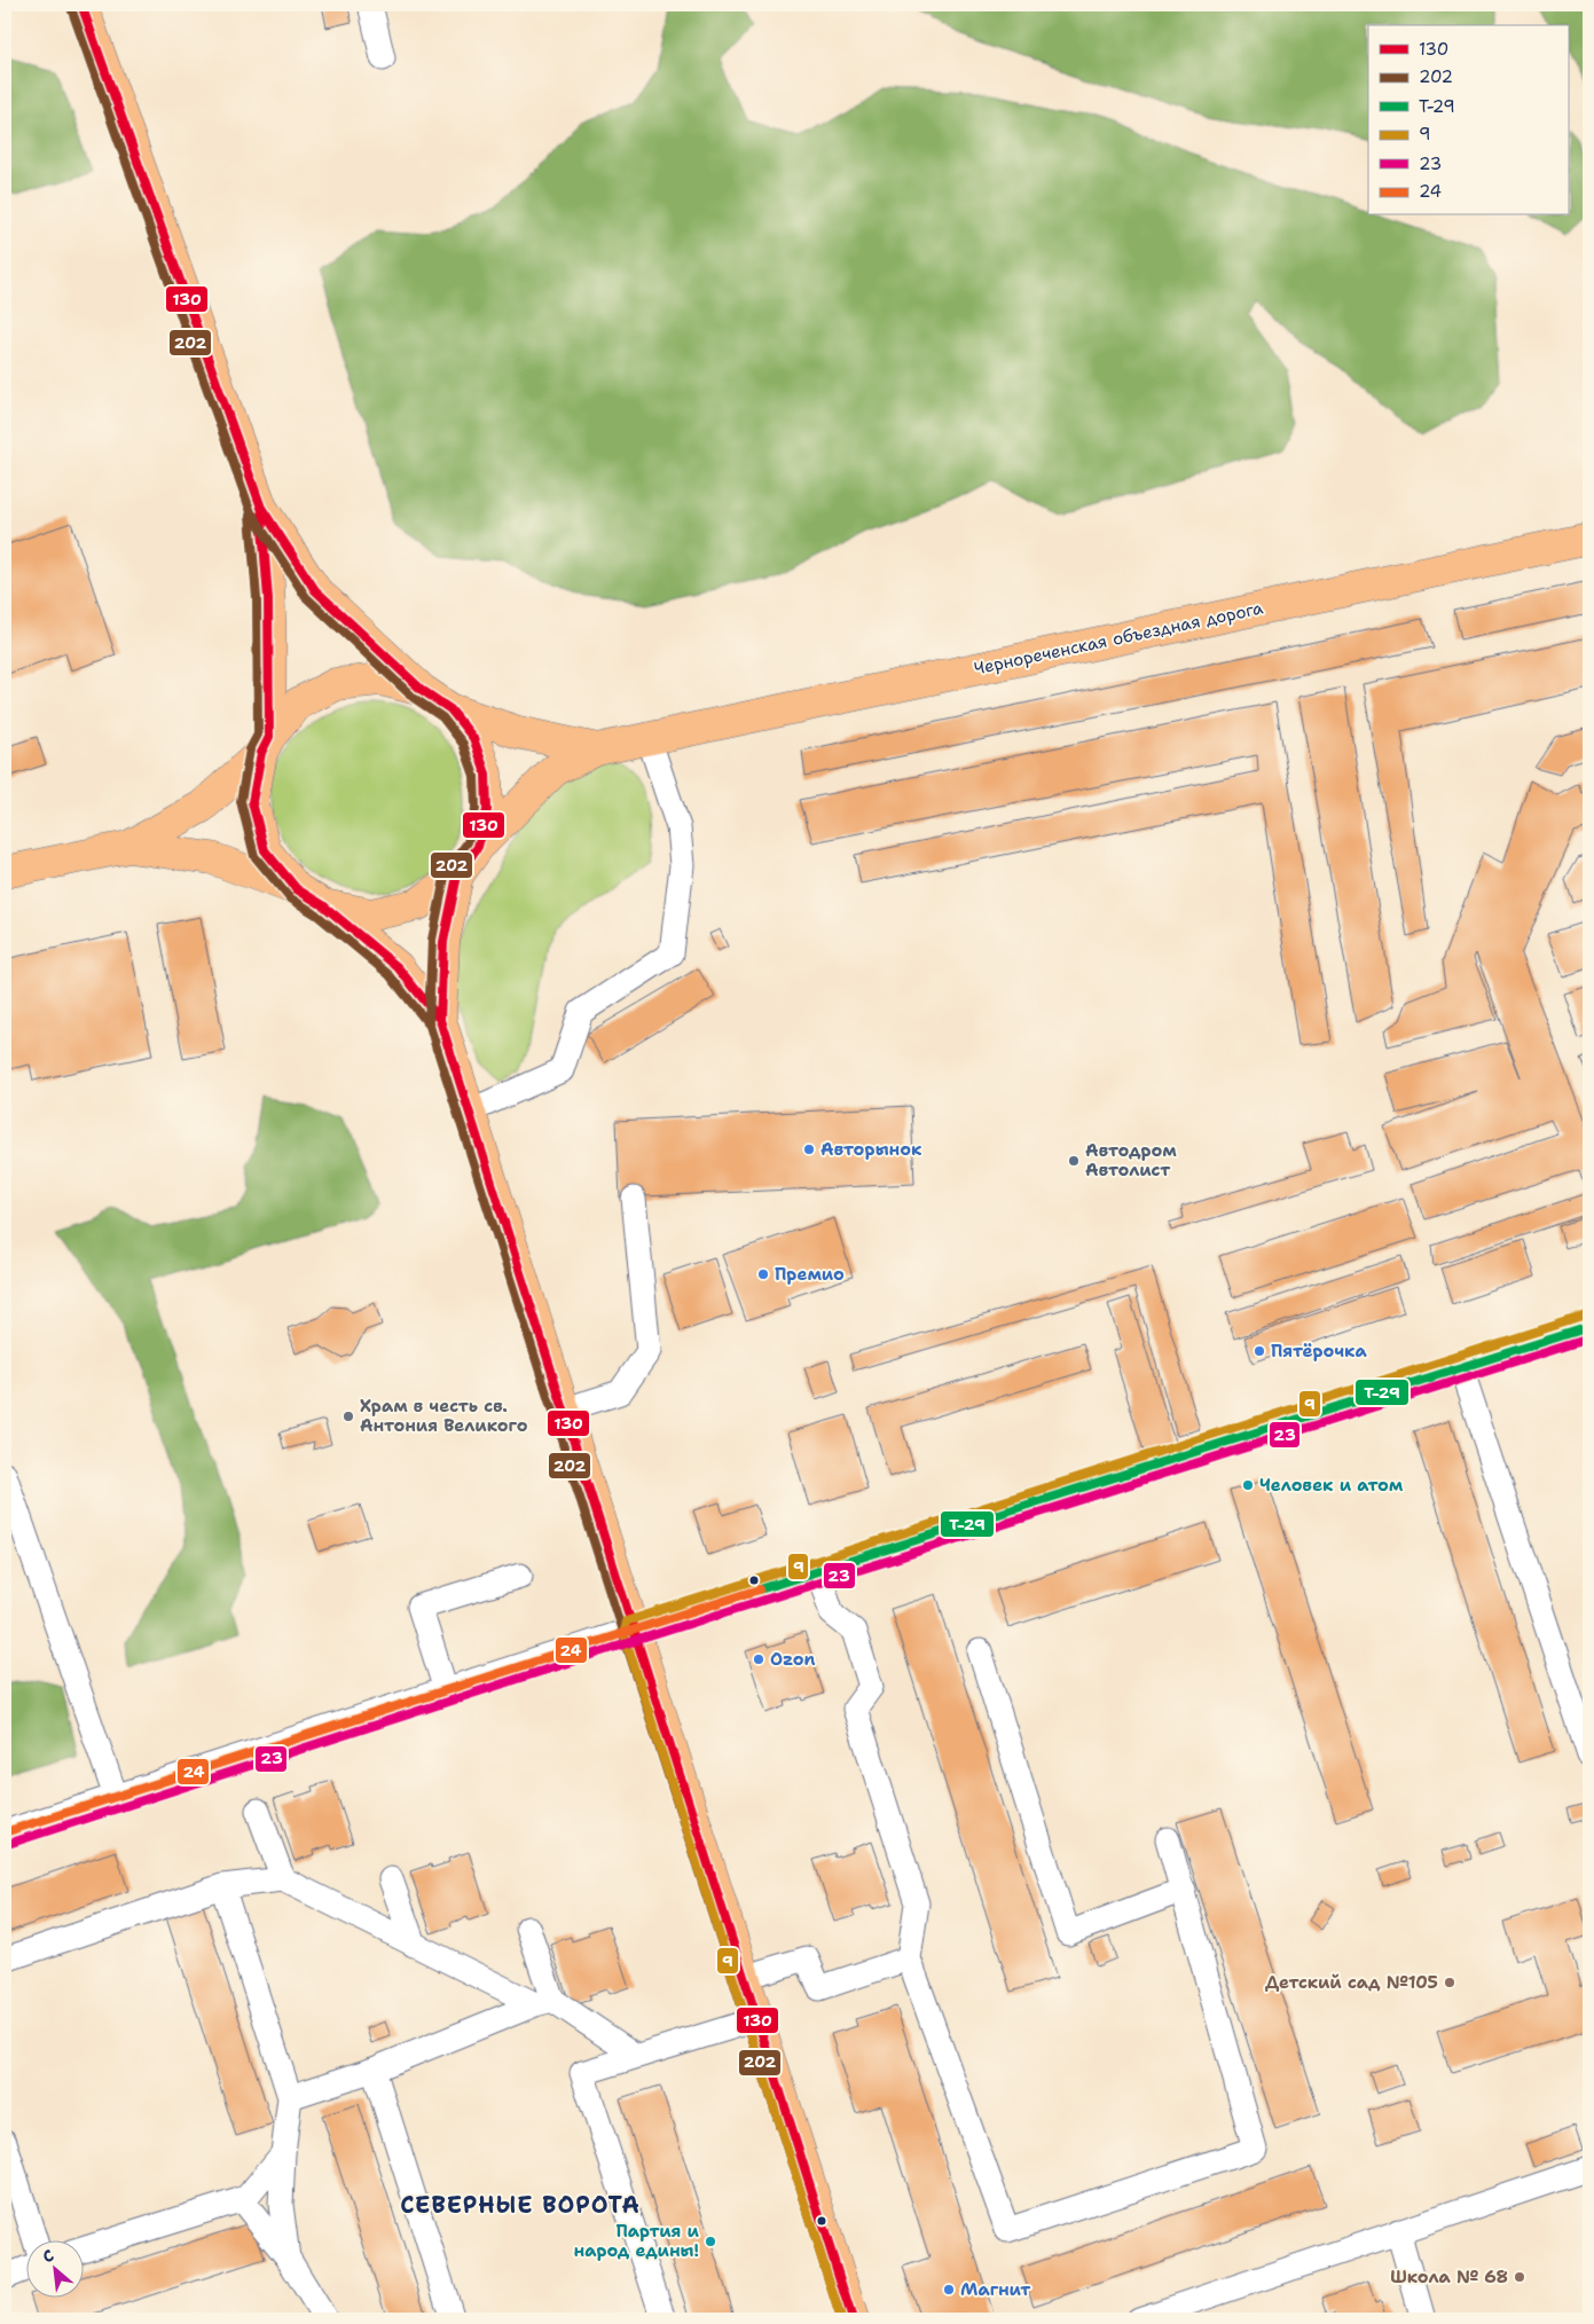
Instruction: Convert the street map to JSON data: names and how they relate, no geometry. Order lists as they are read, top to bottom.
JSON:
{
  "streets": {
    "main road": ["Чернореченская объездная дорога"]
  },
  "districts": ["СЕВЕРНЫЕ ВОРОТА"],
  "places": [
    "Авторынок",
    "Автодром Автолист",
    "Премио",
    "Пятёрочка",
    "Храм в честь св. Антония Великого",
    "Человек и атом",
    "Ozon",
    "Детский сад №105",
    "Партия и народ едины!",
    "Школа № 68",
    "Магнит"
  ],
  "lines": [
    "transit line 130",
    "transit line 202",
    "transit line 9",
    "transit line Т-29",
    "transit line 23",
    "transit line 24"
  ],
  "legend": [
    "130",
    "202",
    "Т-29",
    "9",
    "23",
    "24"
  ],
  "north": "top left"
}
